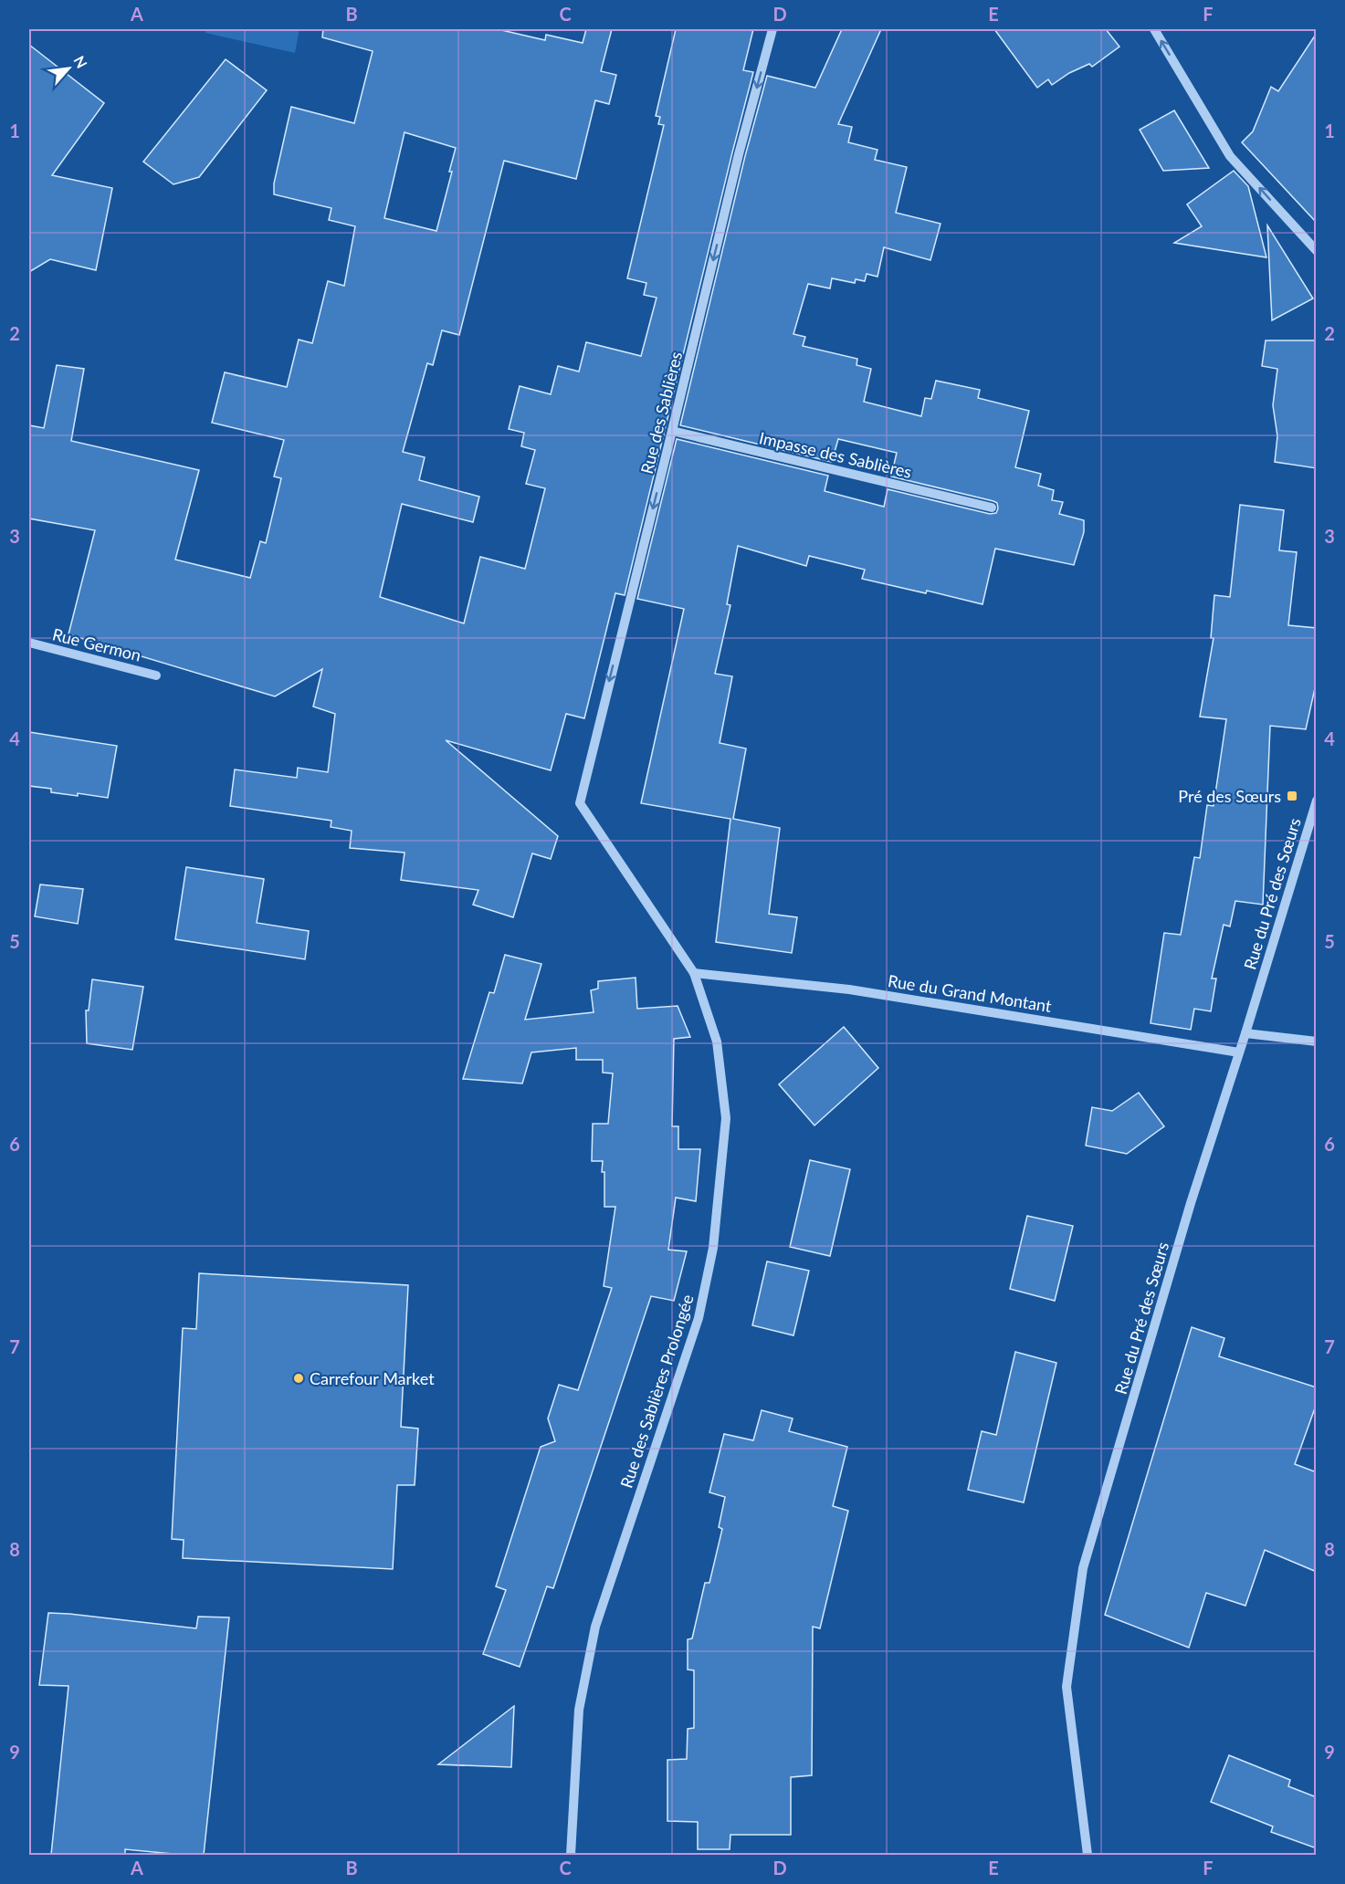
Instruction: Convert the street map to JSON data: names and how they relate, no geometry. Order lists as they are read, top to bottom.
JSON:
{
  "streets": {
    "street": [
      "Rue des Sablières",
      "Impasse des Sablières",
      "Rue Germon",
      "Rue du Pré des Sœurs",
      "Rue du Grand Montant",
      "Rue des Sablières Prolongée"
    ]
  },
  "crossings": [
    ["Rue des Sablières", "Impasse des Sablières"],
    ["Rue des Sablières", "Rue des Sablières Prolongée"],
    ["Rue du Pré des Sœurs", "Rue du Grand Montant"],
    ["Rue du Grand Montant", "Rue des Sablières Prolongée"]
  ],
  "one_way": ["Rue des Sablières"],
  "places": {
    "transit": ["Pré des Sœurs"],
    "other": ["Carrefour Market"]
  },
  "north": "top right",
  "grid": {
    "columns": [
      "A",
      "B",
      "C",
      "D",
      "E",
      "F"
    ],
    "rows": [
      "1",
      "2",
      "3",
      "4",
      "5",
      "6",
      "7",
      "8",
      "9"
    ]
  }
}
